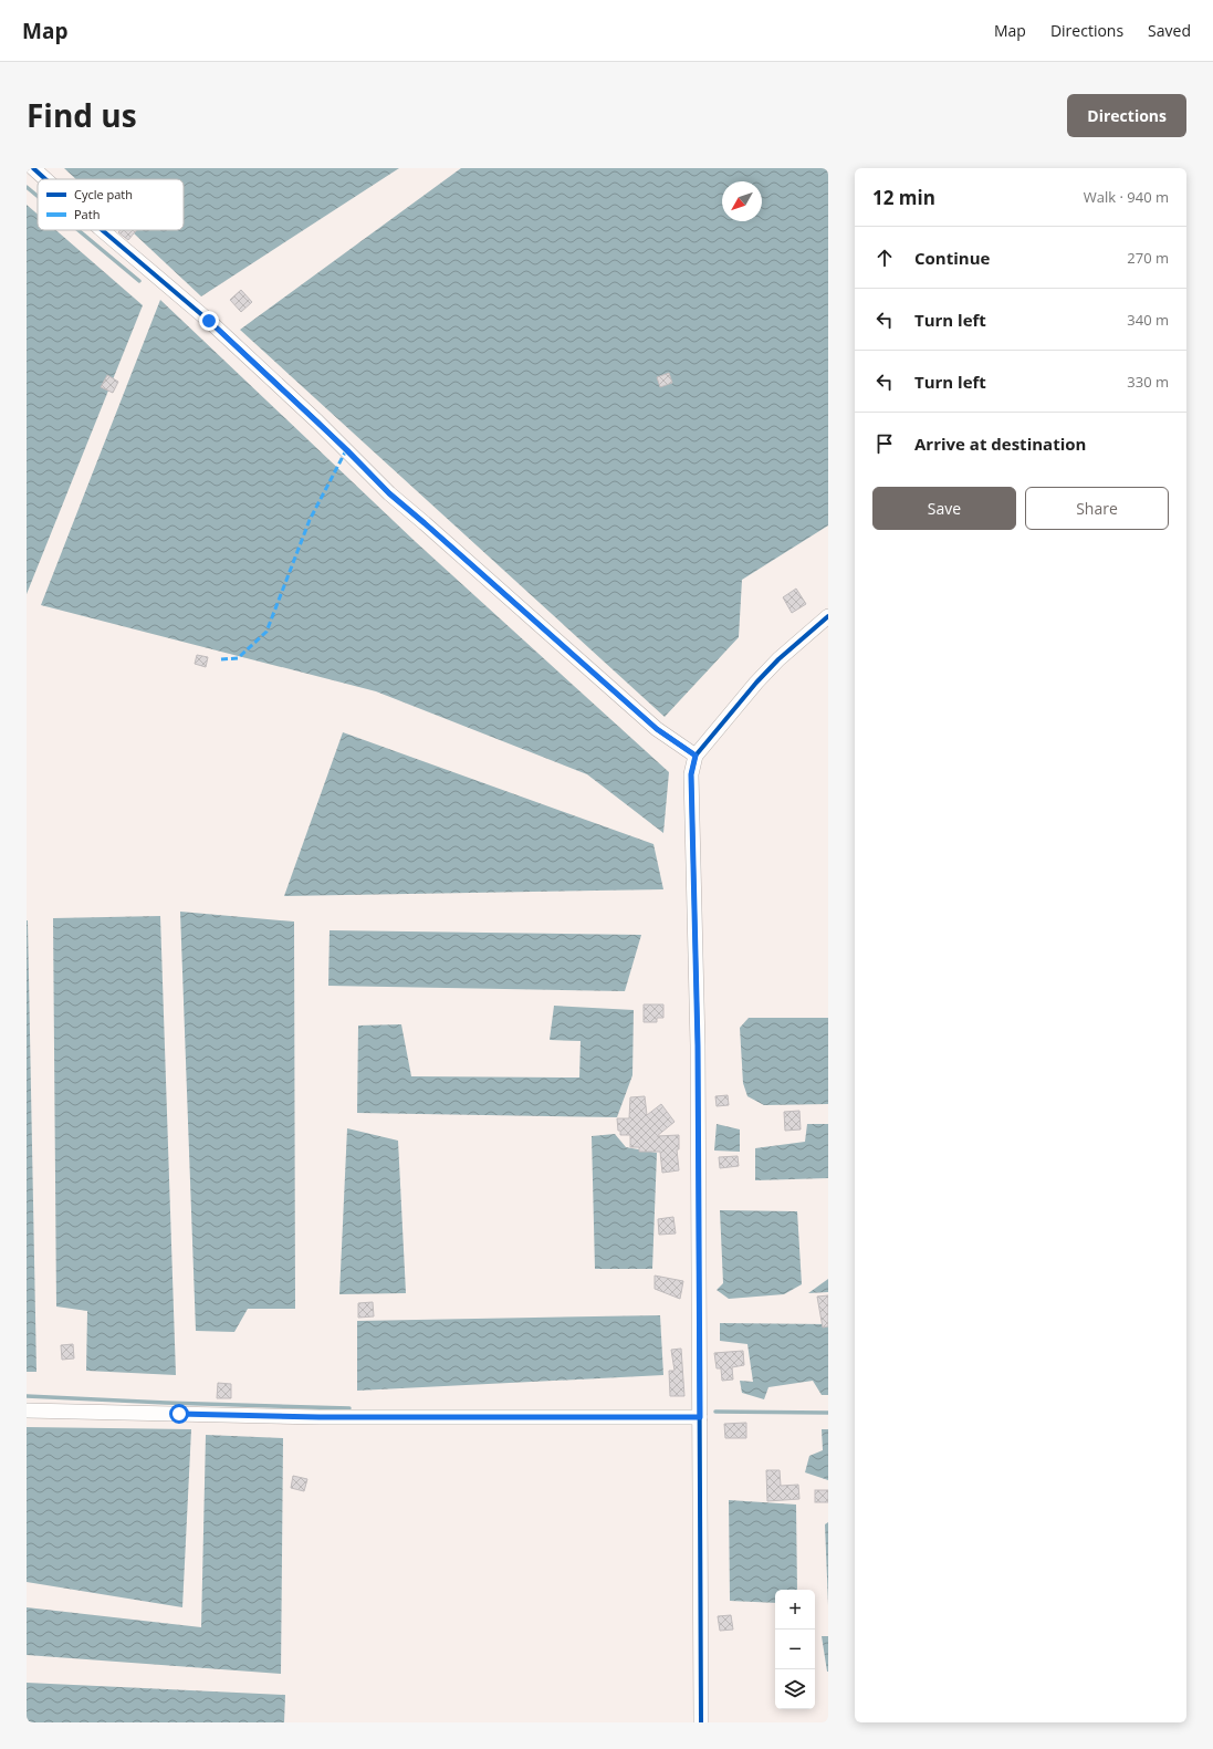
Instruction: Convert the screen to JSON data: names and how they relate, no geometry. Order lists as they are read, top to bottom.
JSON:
{
  "legend": ["Cycle path", "Path"],
  "north": "bottom left",
  "page": {
    "header": "Map",
    "nav": ["Map", "Directions", "Saved"],
    "title": "Find us",
    "buttons": [
      "Directions",
      ["Save", "Share"]
    ],
    "heading": ["12 min", "Walk · 940 m"],
    "list": [
      ["Continue", "270 m"],
      ["Turn left", "340 m"],
      ["Turn left", "330 m"],
      "Arrive at destination"
    ],
    "map_buttons": ["+", "−"]
  }
}
